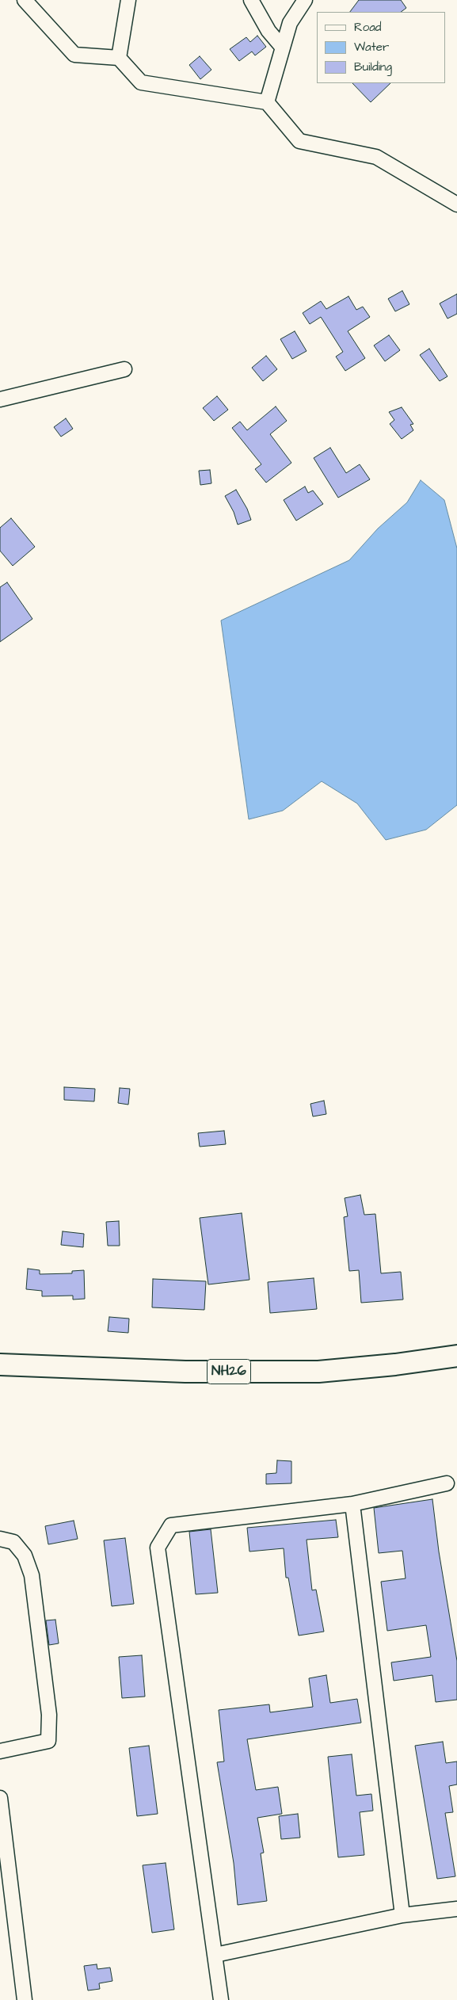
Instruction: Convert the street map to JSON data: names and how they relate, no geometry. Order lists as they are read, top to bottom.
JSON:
{
  "streets": {
    "highway": ["NH26"]
  },
  "legend": ["Road", "Water", "Building"]
}
